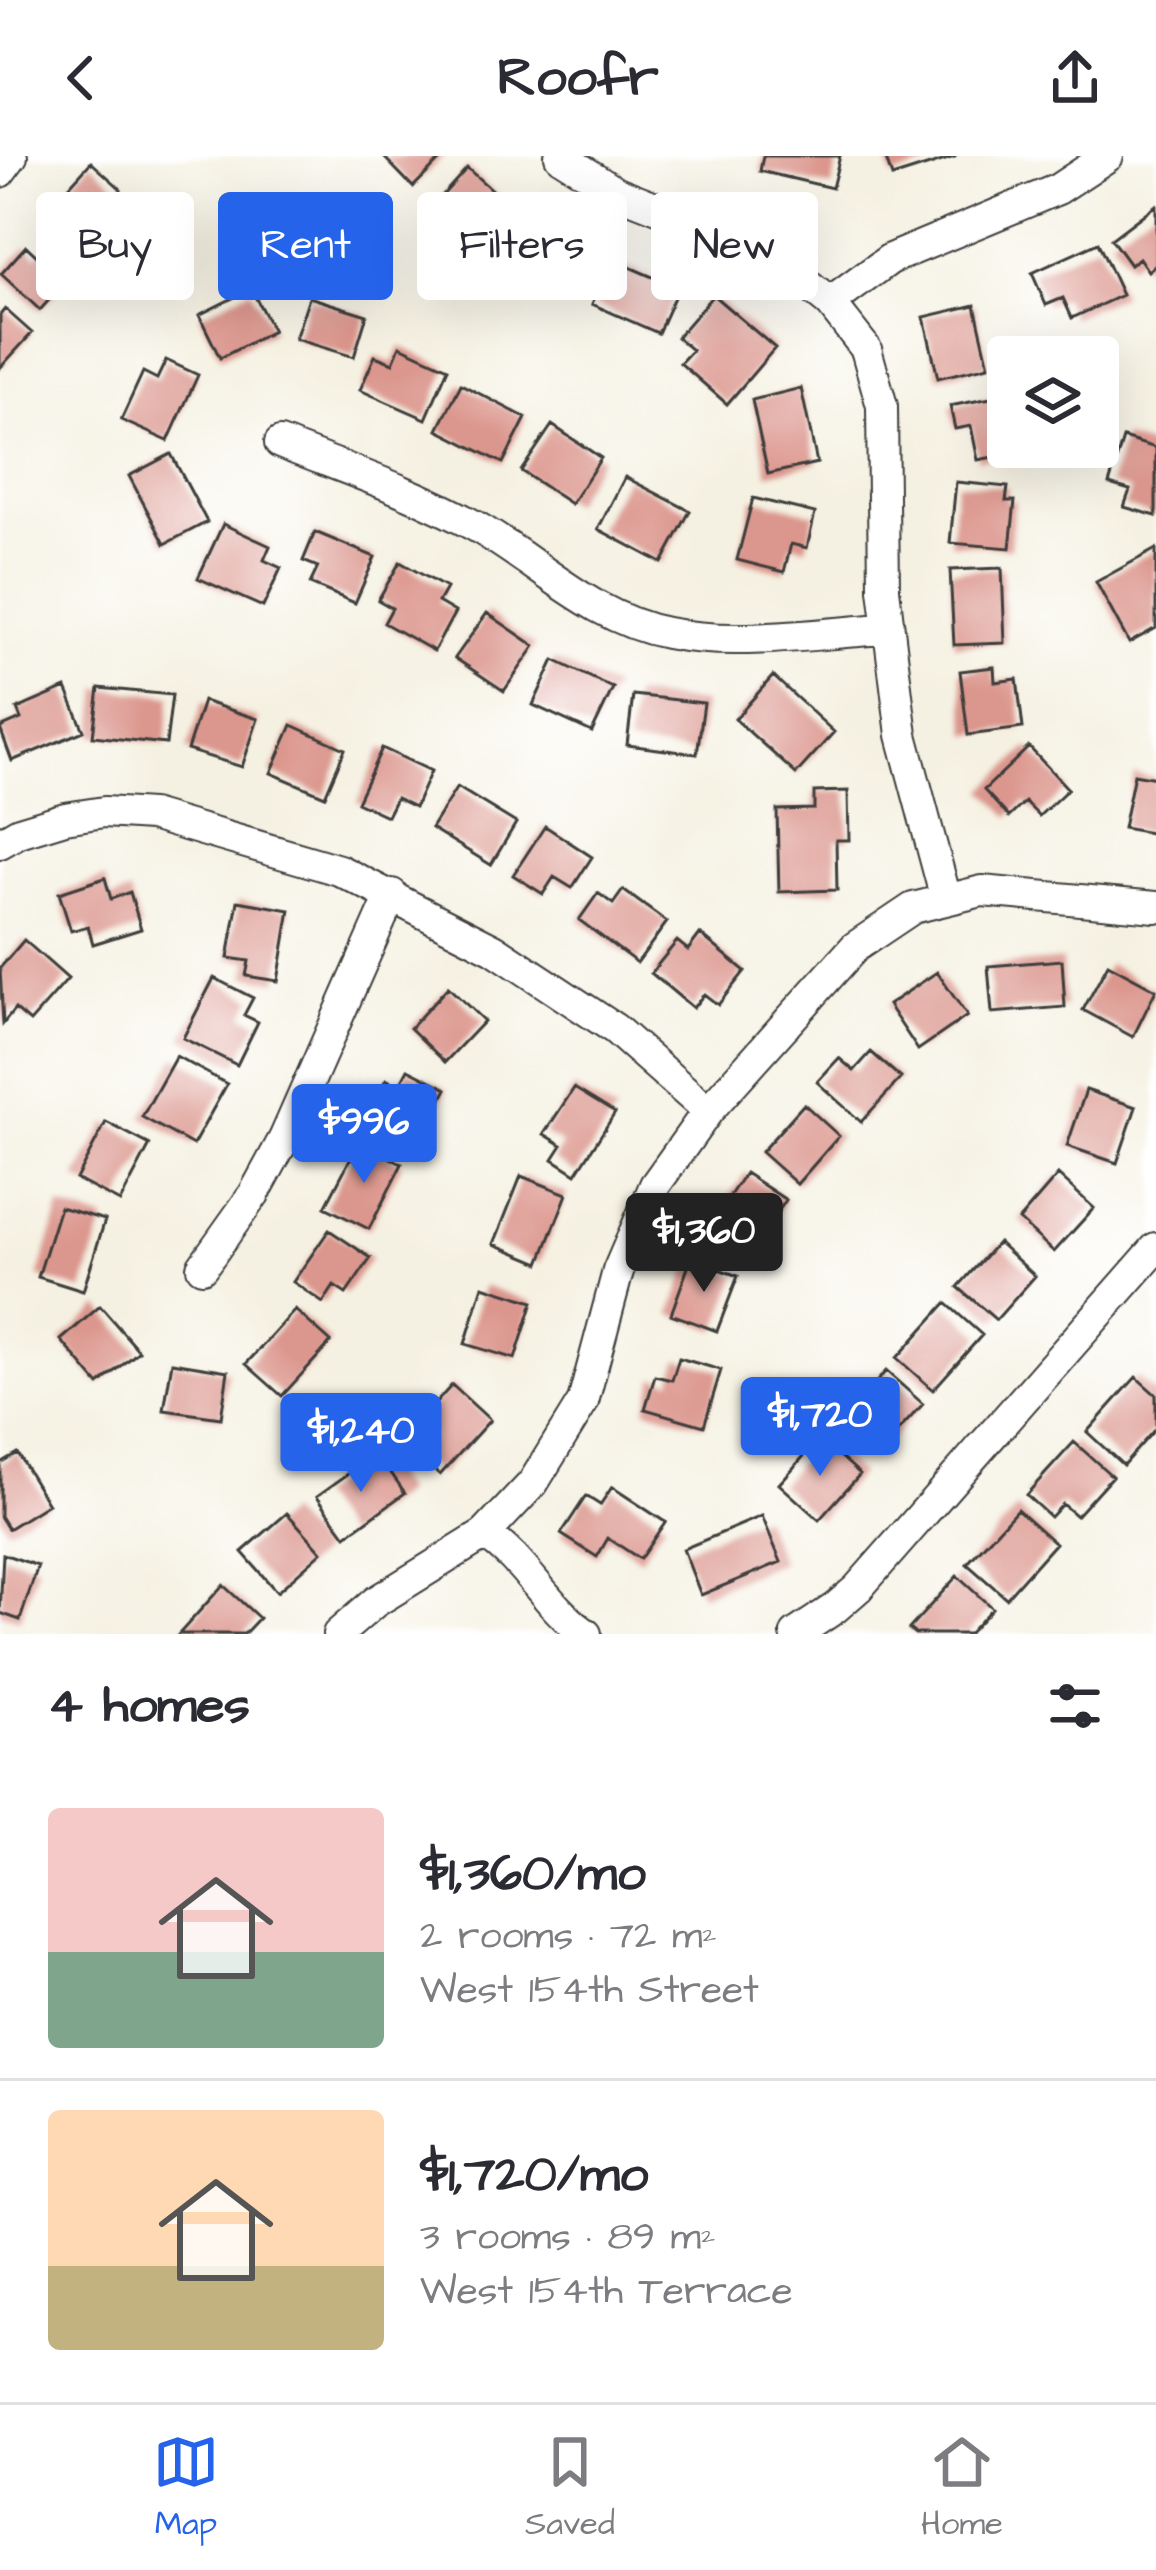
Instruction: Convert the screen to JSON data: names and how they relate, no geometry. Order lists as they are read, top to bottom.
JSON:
{
  "page": {
    "header": "Roofr",
    "chip": [
      "Buy",
      "Rent",
      "Filters",
      "New"
    ],
    "price": [
      "$996",
      "$1,360",
      "$1,720",
      "$1,240"
    ],
    "heading": "4 homes",
    "list": [
      {
        "name": "$1,360/mo",
        "note": "2 rooms · 72 m² · West 154th Street"
      },
      {
        "name": "$1,720/mo",
        "note": "3 rooms · 89 m² · West 154th Terrace"
      }
    ],
    "tabs": ["Map", "Saved", "Home"]
  }
}
